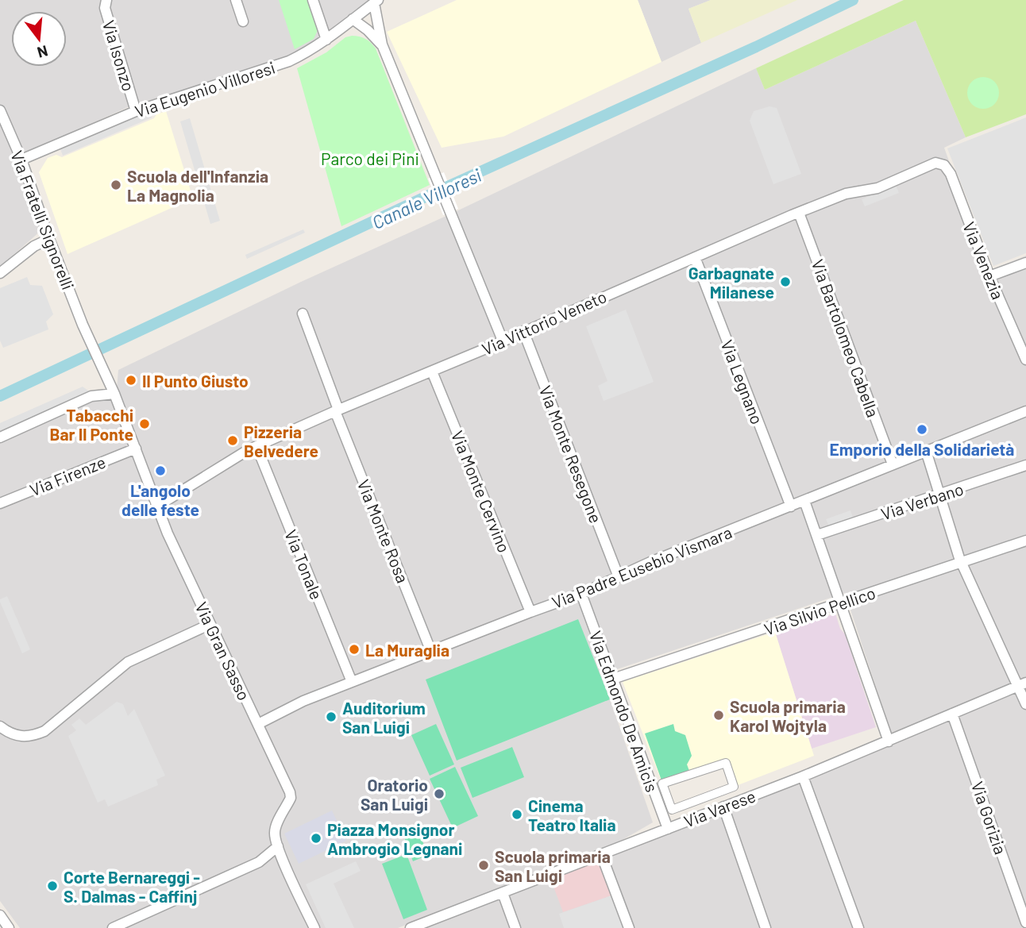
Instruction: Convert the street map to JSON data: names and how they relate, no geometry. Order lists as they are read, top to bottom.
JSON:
{
  "streets": {
    "street": [
      "Via Isonzo",
      "Via Eugenio Villoresi",
      "Via Fratelli Signorelli",
      "Via Venezia",
      "Via Vittorio Veneto",
      "Via Bartolomeo Cabella",
      "Via Legnano",
      "Via Monte Resegone",
      "Via Firenze",
      "Via Monte Cervino",
      "Via Verbano",
      "Via Monte Rosa",
      "Via Tonale",
      "Via Padre Eusebio Vismara",
      "Via Silvio Pellico",
      "Via Gran Sasso",
      "Via Edmondo De Amicis",
      "Via Varese",
      "Via Gorizia"
    ]
  },
  "crossings": [
    ["Via Isonzo", "Via Eugenio Villoresi"],
    ["Via Eugenio Villoresi", "Via Fratelli Signorelli"],
    ["Via Fratelli Signorelli", "Via Gran Sasso"],
    ["Via Venezia", "Via Vittorio Veneto"],
    ["Via Vittorio Veneto", "Via Bartolomeo Cabella"],
    ["Via Vittorio Veneto", "Via Legnano"],
    ["Via Vittorio Veneto", "Via Monte Resegone"],
    ["Via Vittorio Veneto", "Via Monte Cervino"],
    ["Via Vittorio Veneto", "Via Monte Rosa"],
    ["Via Vittorio Veneto", "Via Tonale"],
    ["Via Vittorio Veneto", "Via Gran Sasso"],
    ["Via Bartolomeo Cabella", "Via Padre Eusebio Vismara"],
    ["Via Legnano", "Via Padre Eusebio Vismara"],
    ["Via Monte Resegone", "Via Padre Eusebio Vismara"],
    ["Via Firenze", "Via Gran Sasso"],
    ["Via Monte Cervino", "Via Padre Eusebio Vismara"],
    ["Via Monte Rosa", "Via Padre Eusebio Vismara"],
    ["Via Tonale", "Via Padre Eusebio Vismara"],
    ["Via Padre Eusebio Vismara", "Via Gran Sasso"],
    ["Via Padre Eusebio Vismara", "Via Edmondo De Amicis"],
    ["Via Silvio Pellico", "Via Edmondo De Amicis"],
    ["Via Edmondo De Amicis", "Via Varese"],
    ["Via Varese", "Via Gorizia"]
  ],
  "water": ["Canale Villoresi"],
  "parks": ["Parco dei Pini"],
  "places": [
    "Scuola dell'Infanzia La Magnolia",
    "Garbagnate Milanese",
    "Il Punto Giusto",
    "Tabacchi Bar Il Ponte",
    "Emporio della Solidarietà",
    "Pizzeria Belvedere",
    "L'angolo delle feste",
    "La Muraglia",
    "Scuola primaria Karol Wojtyla",
    "Auditorium San Luigi",
    "Oratorio San Luigi",
    "Cinema Teatro Italia",
    "Piazza Monsignor Ambrogio Legnani",
    "Scuola primaria San Luigi",
    "Corte Bernareggi - S. Dalmas - Caffinj"
  ],
  "north": "bottom"
}
